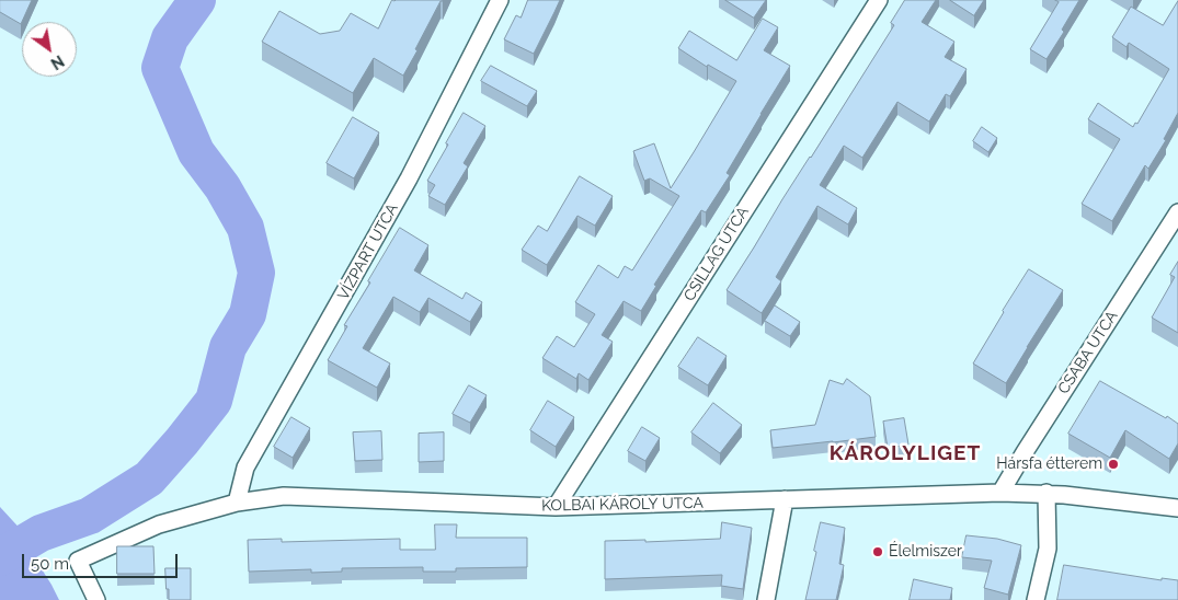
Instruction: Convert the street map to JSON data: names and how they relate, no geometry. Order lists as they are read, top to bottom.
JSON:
{
  "streets": {
    "street": [
      "VÍZPART UTCA",
      "CSILLAG UTCA",
      "CSABA UTCA",
      "KOLBAI KÁROLY UTCA"
    ]
  },
  "crossings": [
    ["VÍZPART UTCA", "KOLBAI KÁROLY UTCA"],
    ["CSILLAG UTCA", "KOLBAI KÁROLY UTCA"],
    ["CSABA UTCA", "KOLBAI KÁROLY UTCA"]
  ],
  "districts": ["KÁROLYLIGET"],
  "places": ["Hársfa étterem", "Élelmiszer"],
  "scale_bar": "50 m",
  "north": "bottom right"
}
